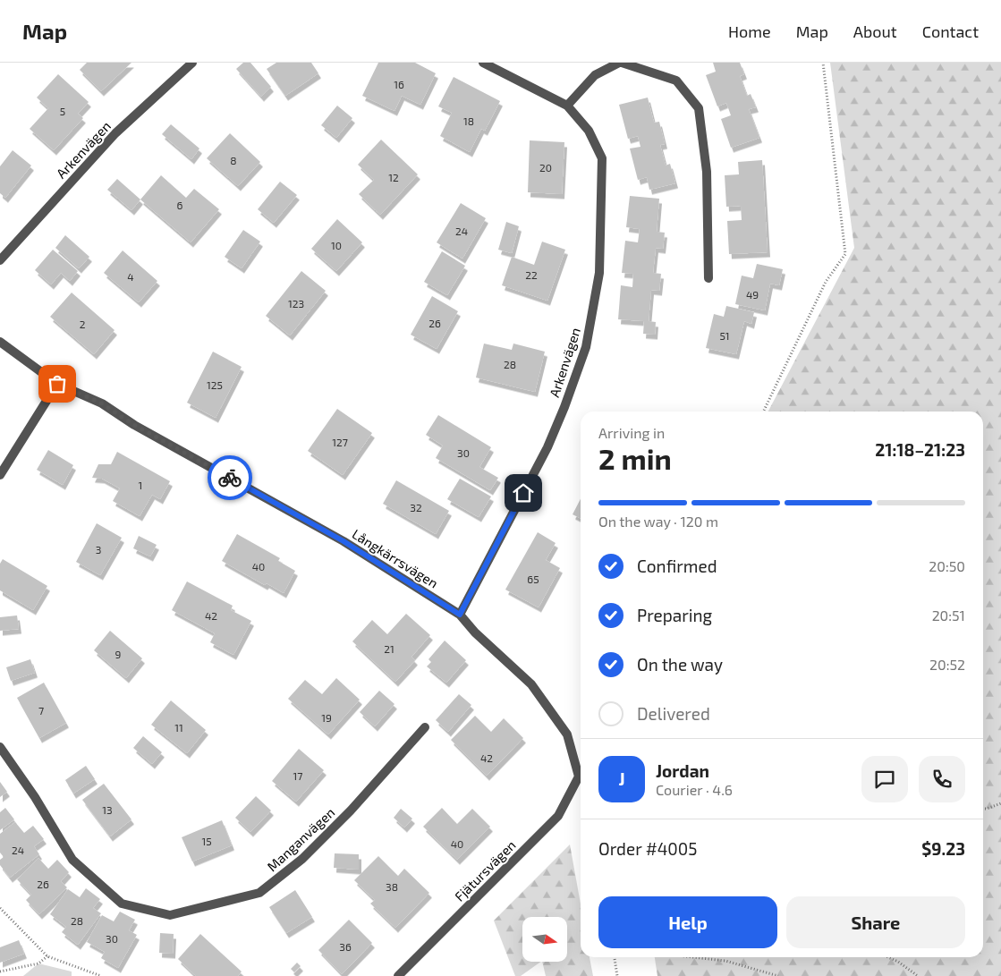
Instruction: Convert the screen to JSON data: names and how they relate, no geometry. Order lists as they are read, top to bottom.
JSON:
{
  "streets": {
    "street": [
      "Arkenvägen",
      "Långkärrsvägen",
      "Manganvägen",
      "Fjätursvägen"
    ]
  },
  "crossings": [
    ["Arkenvägen", "Långkärrsvägen"],
    ["Långkärrsvägen", "Fjätursvägen"]
  ],
  "house_numbers": [
    "16",
    "5",
    "18",
    "8",
    "20",
    "12",
    "6",
    "24",
    "10",
    "22",
    "4",
    "49",
    "123",
    "26",
    "2",
    "51",
    "28",
    "125",
    "127",
    "30",
    "1",
    "32",
    "3",
    "40",
    "65",
    "42",
    "21",
    "9",
    "7",
    "19",
    "11",
    "42",
    "17",
    "13",
    "15",
    "40",
    "24",
    "26",
    "38",
    "28",
    "30",
    "36"
  ],
  "north": "right",
  "page": {
    "header": "Map",
    "nav": [
      "Home",
      "Map",
      "About",
      "Contact"
    ],
    "heading": ["2 min", "Arriving in", "21:18–21:23"],
    "panel": [
      "Jordan",
      "Courier · 4.6",
      "Order #4005",
      "$9.23"
    ],
    "bar": "On the way · 120 m",
    "list": [
      ["Confirmed", "20:50"],
      ["Preparing", "20:51"],
      ["On the way", "20:52"],
      "Delivered"
    ],
    "round": "J",
    "buttons": ["Help", "Share"]
  }
}
